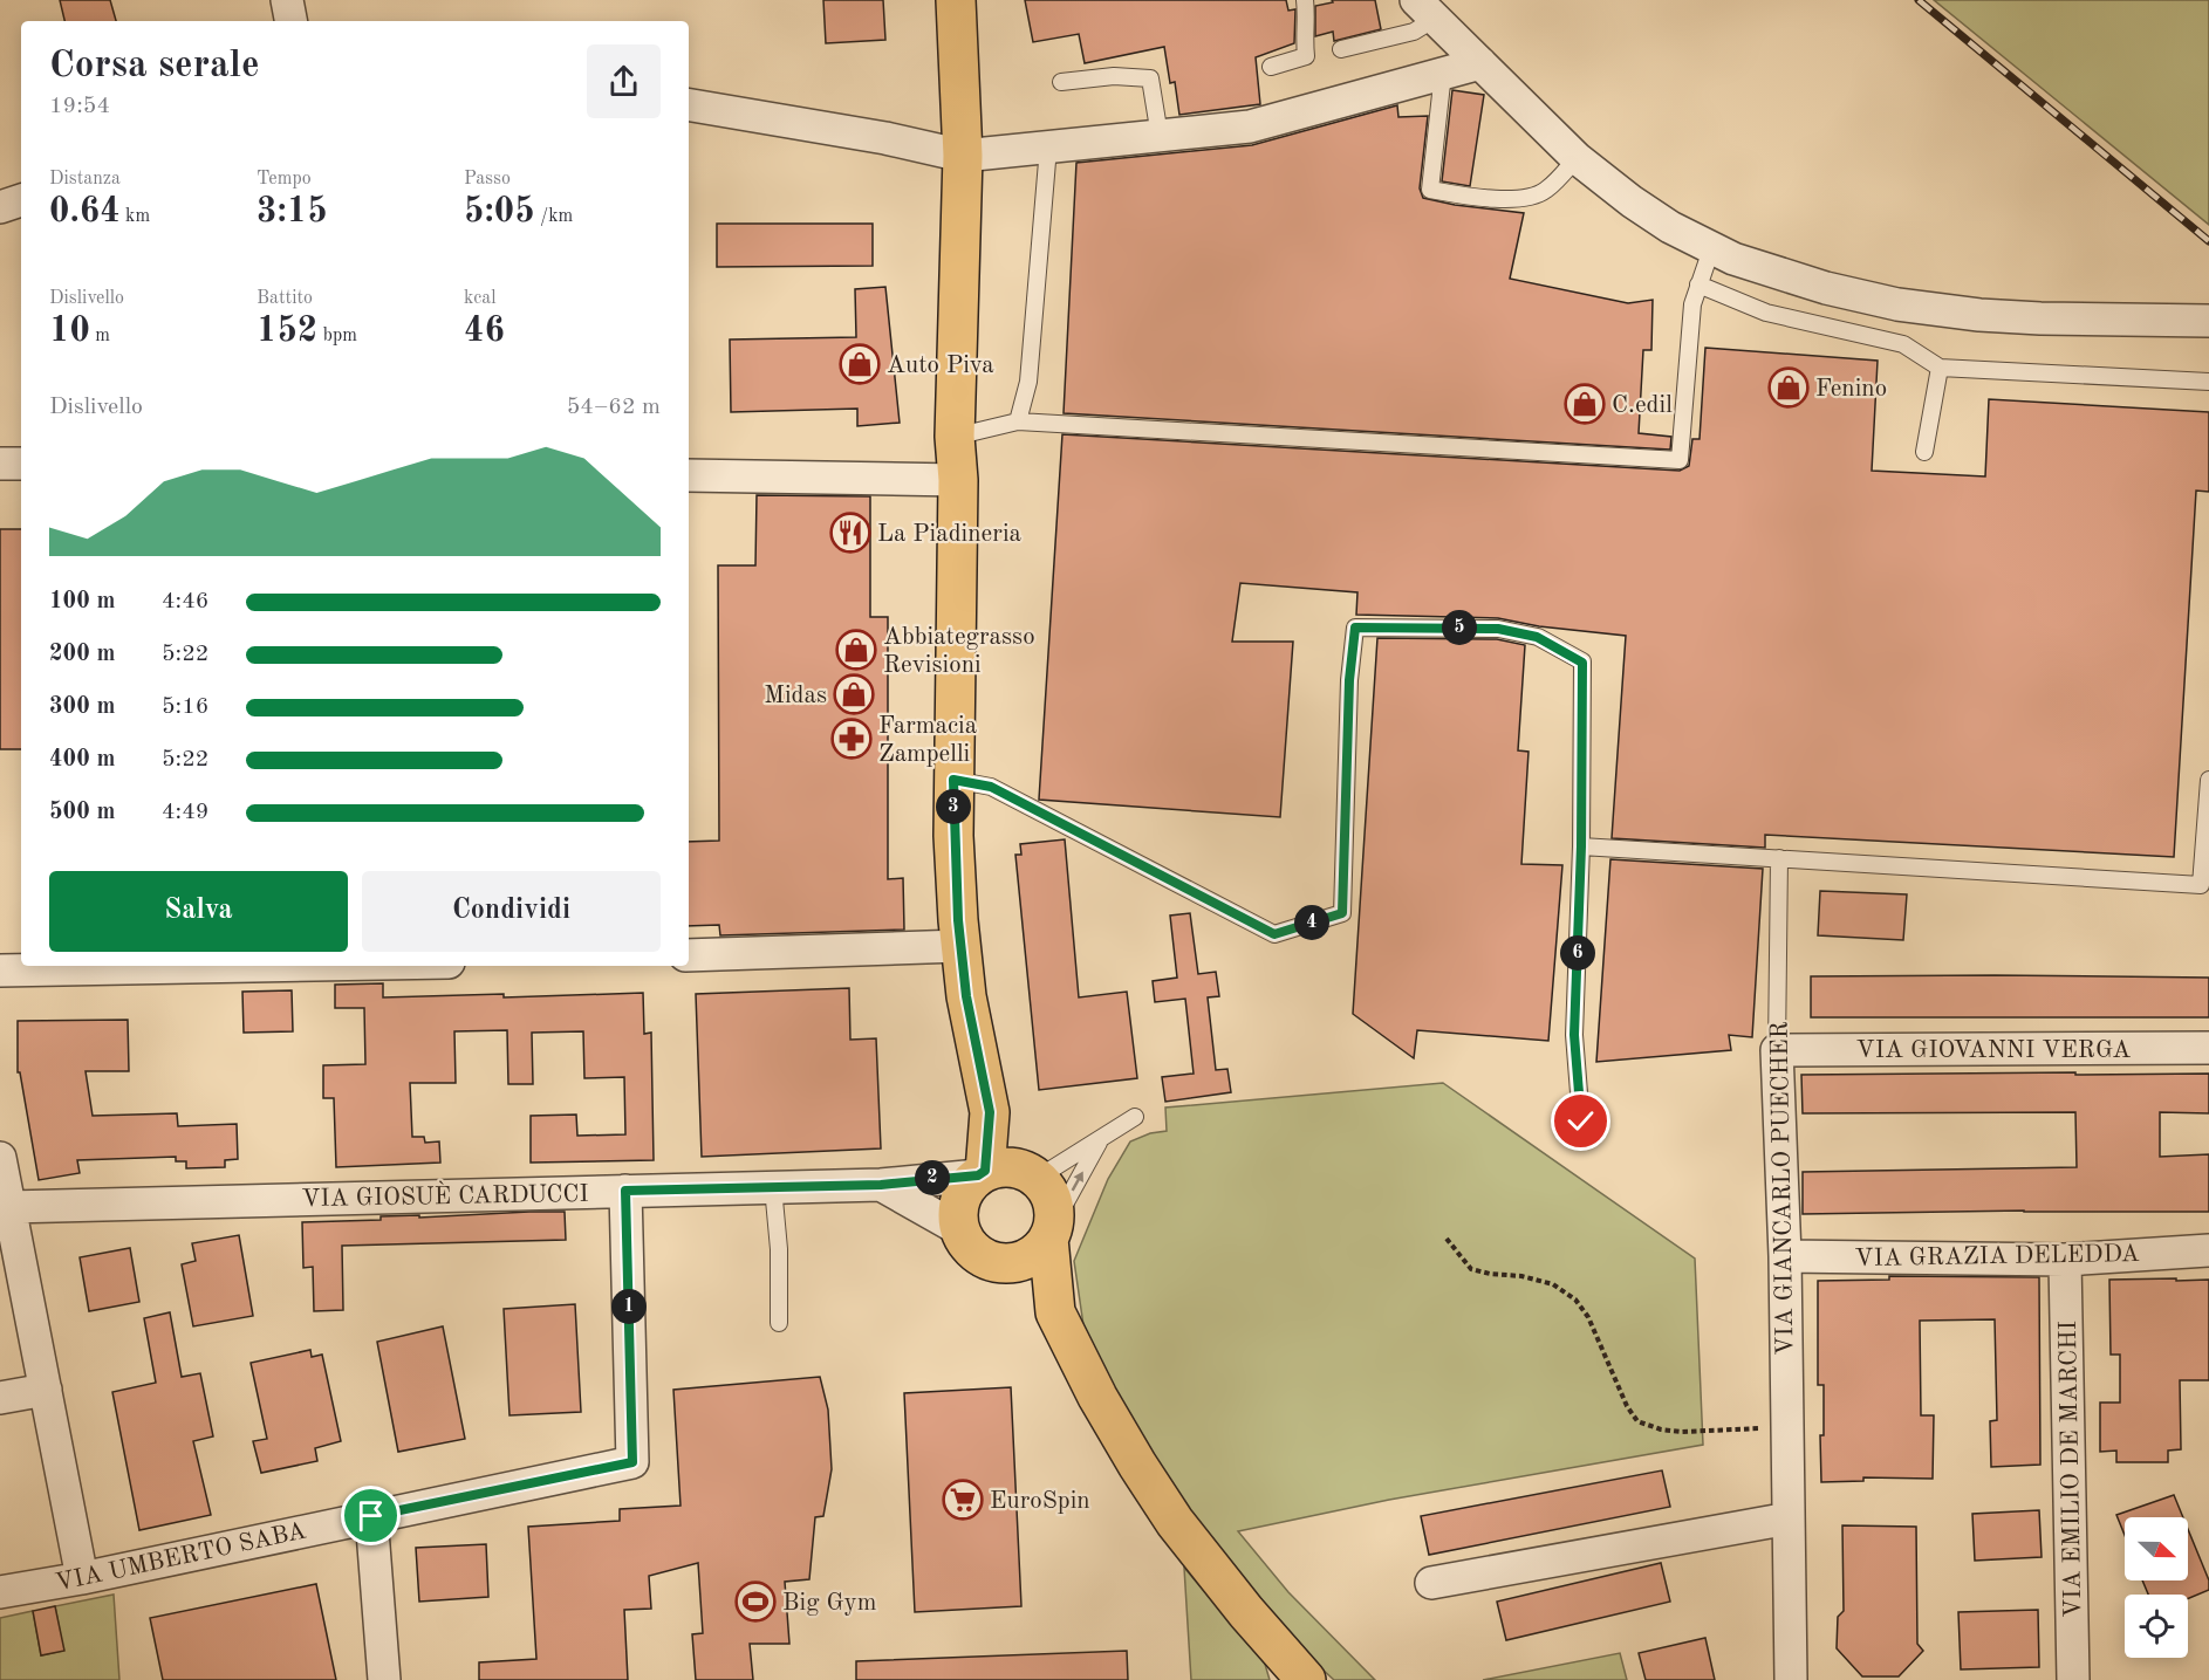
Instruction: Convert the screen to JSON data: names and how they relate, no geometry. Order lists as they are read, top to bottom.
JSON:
{
  "streets": {
    "street": [
      "VIA GIOVANNI VERGA",
      "VIA GIANCARLO PUECHER",
      "VIA GIOSUÈ CARDUCCI",
      "VIA GRAZIA DELEDDA",
      "VIA EMILIO DE MARCHI",
      "VIA UMBERTO SABA"
    ]
  },
  "crossings": [
    ["VIA GIOVANNI VERGA", "VIA GIANCARLO PUECHER"],
    ["VIA GIANCARLO PUECHER", "VIA GRAZIA DELEDDA"],
    ["VIA GIOSUÈ CARDUCCI", "VIA UMBERTO SABA"],
    ["VIA GRAZIA DELEDDA", "VIA EMILIO DE MARCHI"]
  ],
  "places": {
    "shop": [
      "Auto Piva",
      "Fenino",
      "C.edil",
      "Abbiategrasso Revisioni",
      "Midas"
    ],
    "restaurant": ["La Piadineria"],
    "pharmacy": ["Farmacia Zampelli"],
    "supermarket": ["EuroSpin"],
    "sports": ["Big Gym"]
  },
  "north": "right",
  "page": {
    "heading": ["Corsa serale", "19:54"],
    "stats": [
      ["Distanza", "0.64 km"],
      ["Tempo", "3:15"],
      ["Passo", "5:05 /km"],
      ["Dislivello", "10 m"],
      ["Battito", "152 bpm"],
      ["kcal", "46"]
    ],
    "chart": ["Dislivello", "54–62 m"],
    "list": [
      {
        "name": "100 m",
        "note": "4:46"
      },
      {
        "name": "200 m",
        "note": "5:22"
      },
      {
        "name": "300 m",
        "note": "5:16"
      },
      {
        "name": "400 m",
        "note": "5:22"
      },
      {
        "name": "500 m",
        "note": "4:49"
      }
    ],
    "pins": [
      "5",
      "3",
      "4",
      "6",
      "2",
      "1"
    ],
    "buttons": ["Salva", "Condividi"]
  }
}
